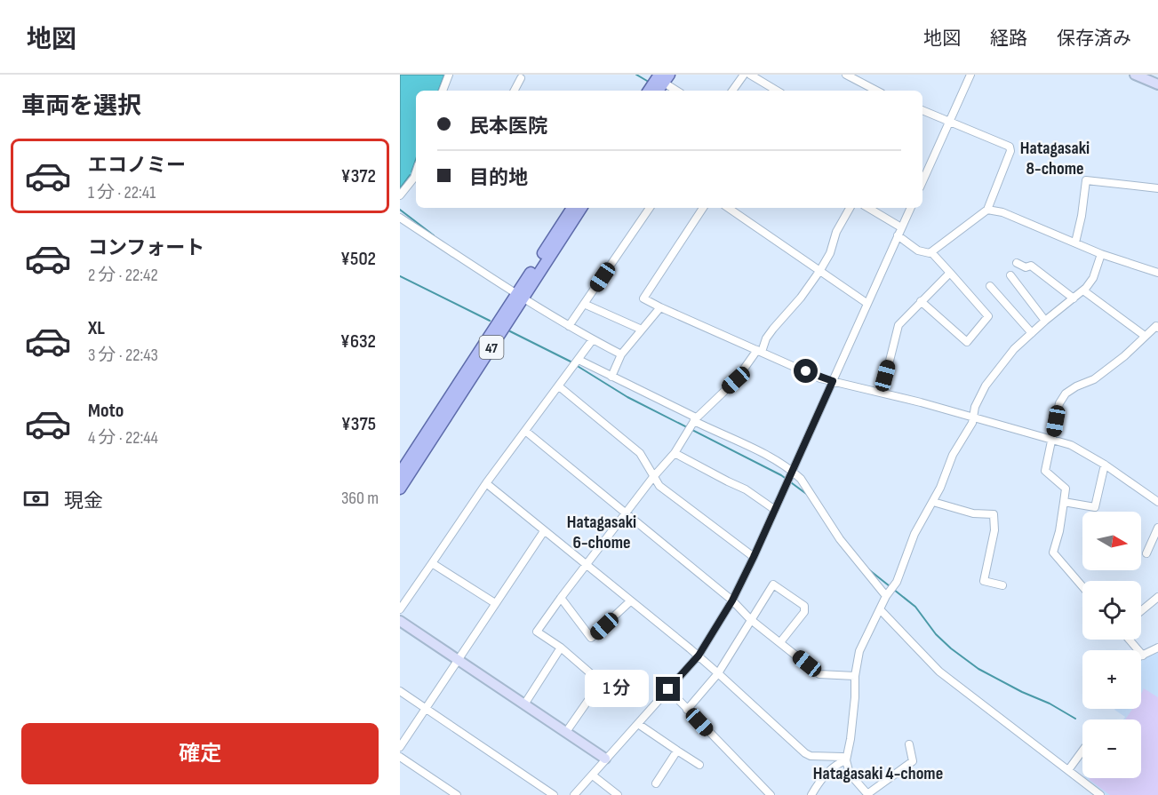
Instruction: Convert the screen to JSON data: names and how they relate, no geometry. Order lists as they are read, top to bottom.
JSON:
{
  "streets": {
    "main road": ["47"]
  },
  "districts": ["Hatagasaki 8-chome", "Hatagasaki 6-chome", "Hatagasaki 4-chome"],
  "north": "right",
  "page": {
    "header": "地図",
    "nav": ["地図", "経路", "保存済み"],
    "heading": "車両を選択",
    "banner": ["民本医院", "目的地"],
    "list": [
      {
        "name": "エコノミー",
        "note": "1 分 · 22:41",
        "value": "¥372"
      },
      {
        "name": "コンフォート",
        "note": "2 分 · 22:42",
        "value": "¥502"
      },
      {
        "name": "XL",
        "note": "3 分 · 22:43",
        "value": "¥632"
      },
      {
        "name": "Moto",
        "note": "4 分 · 22:44",
        "value": "¥375"
      }
    ],
    "pay": ["現金", "360 m"],
    "map_buttons": ["+", "−"],
    "bubble": "1 分",
    "buttons": "確定"
  }
}
